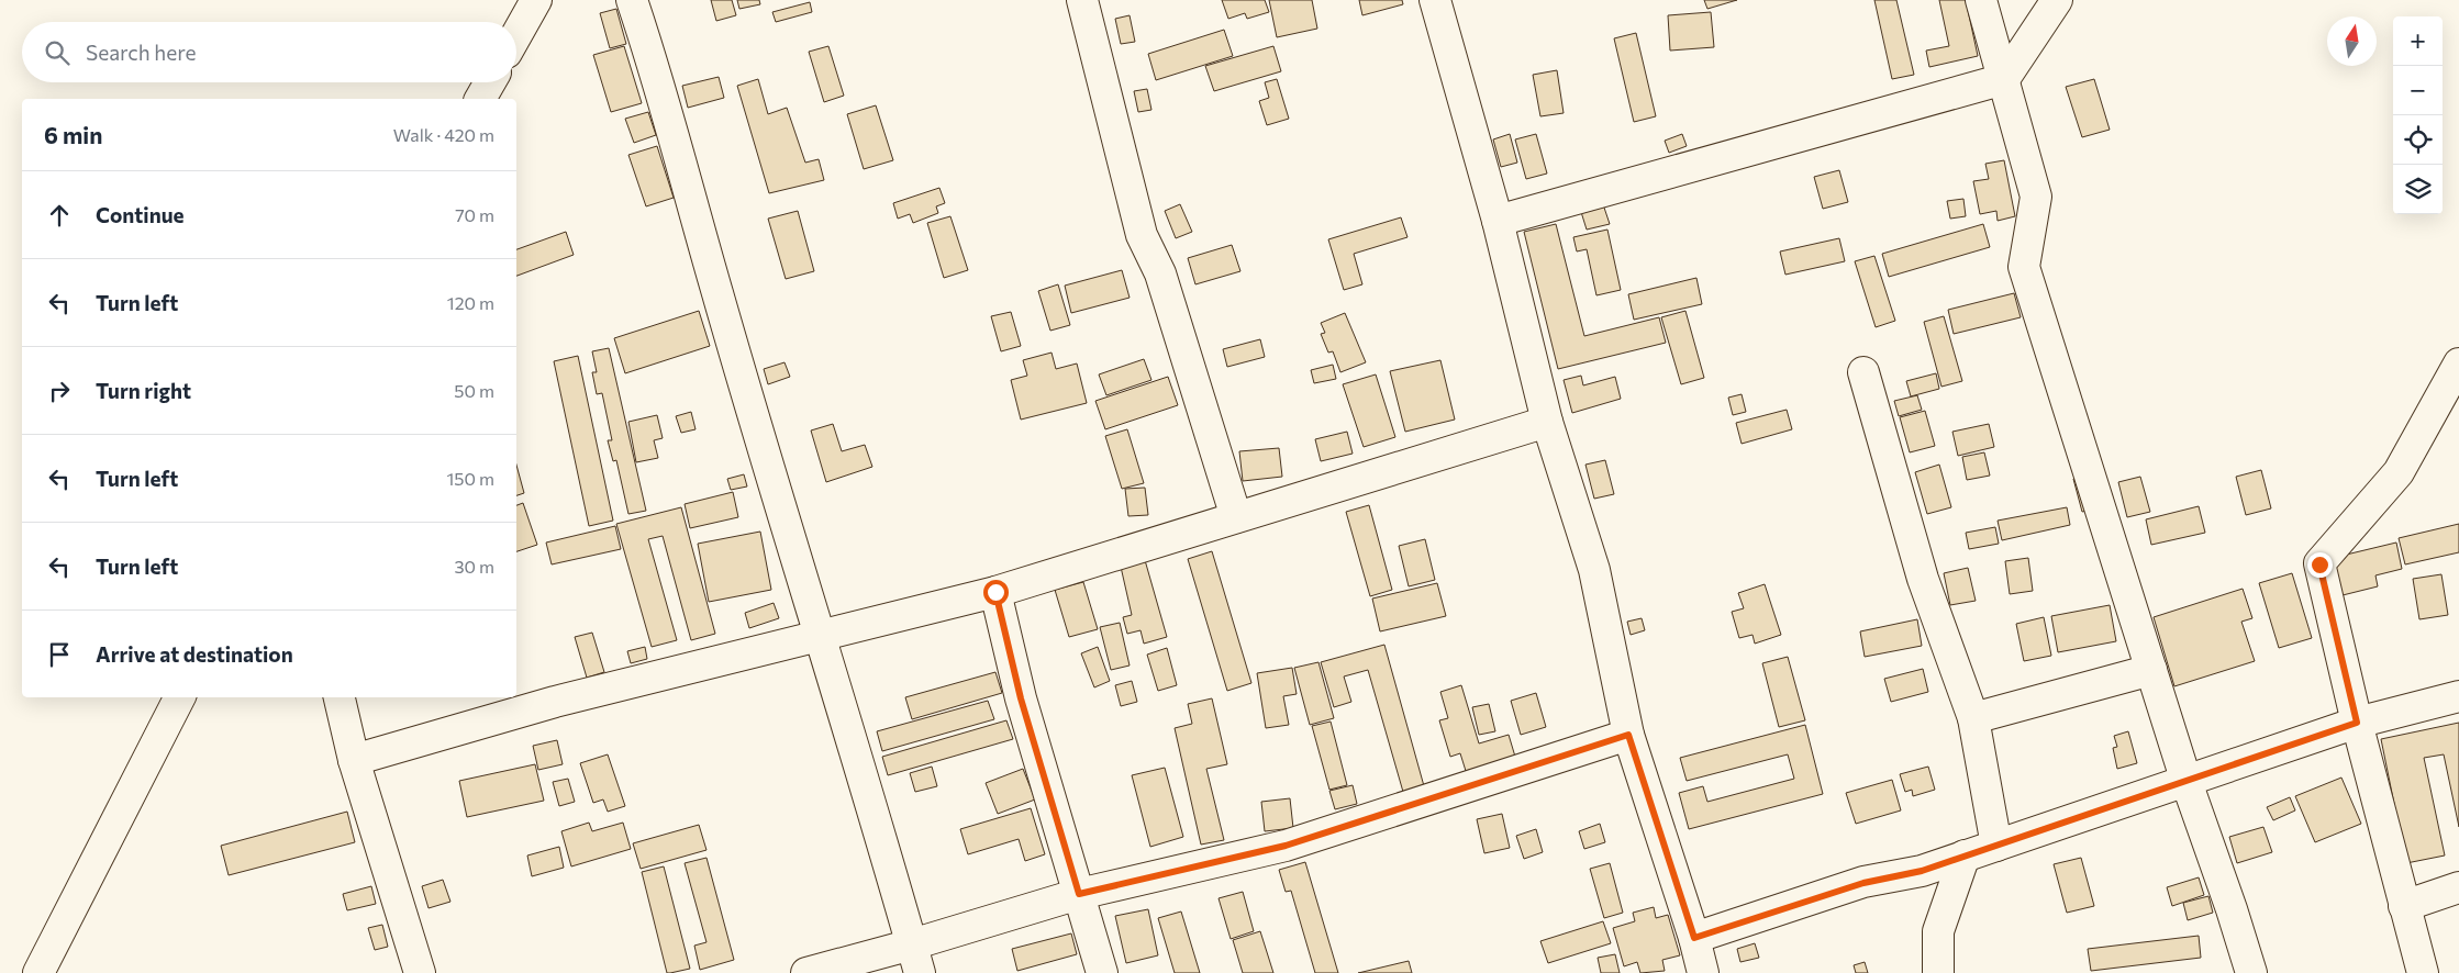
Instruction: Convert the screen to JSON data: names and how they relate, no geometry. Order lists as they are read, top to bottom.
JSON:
{
  "north": "top",
  "page": {
    "map_buttons": ["+", "−"],
    "search": "Search here",
    "heading": ["6 min", "Walk · 420 m"],
    "list": [
      ["Continue", "70 m"],
      ["Turn left", "120 m"],
      ["Turn right", "50 m"],
      ["Turn left", "150 m"],
      ["Turn left", "30 m"],
      "Arrive at destination"
    ]
  }
}
